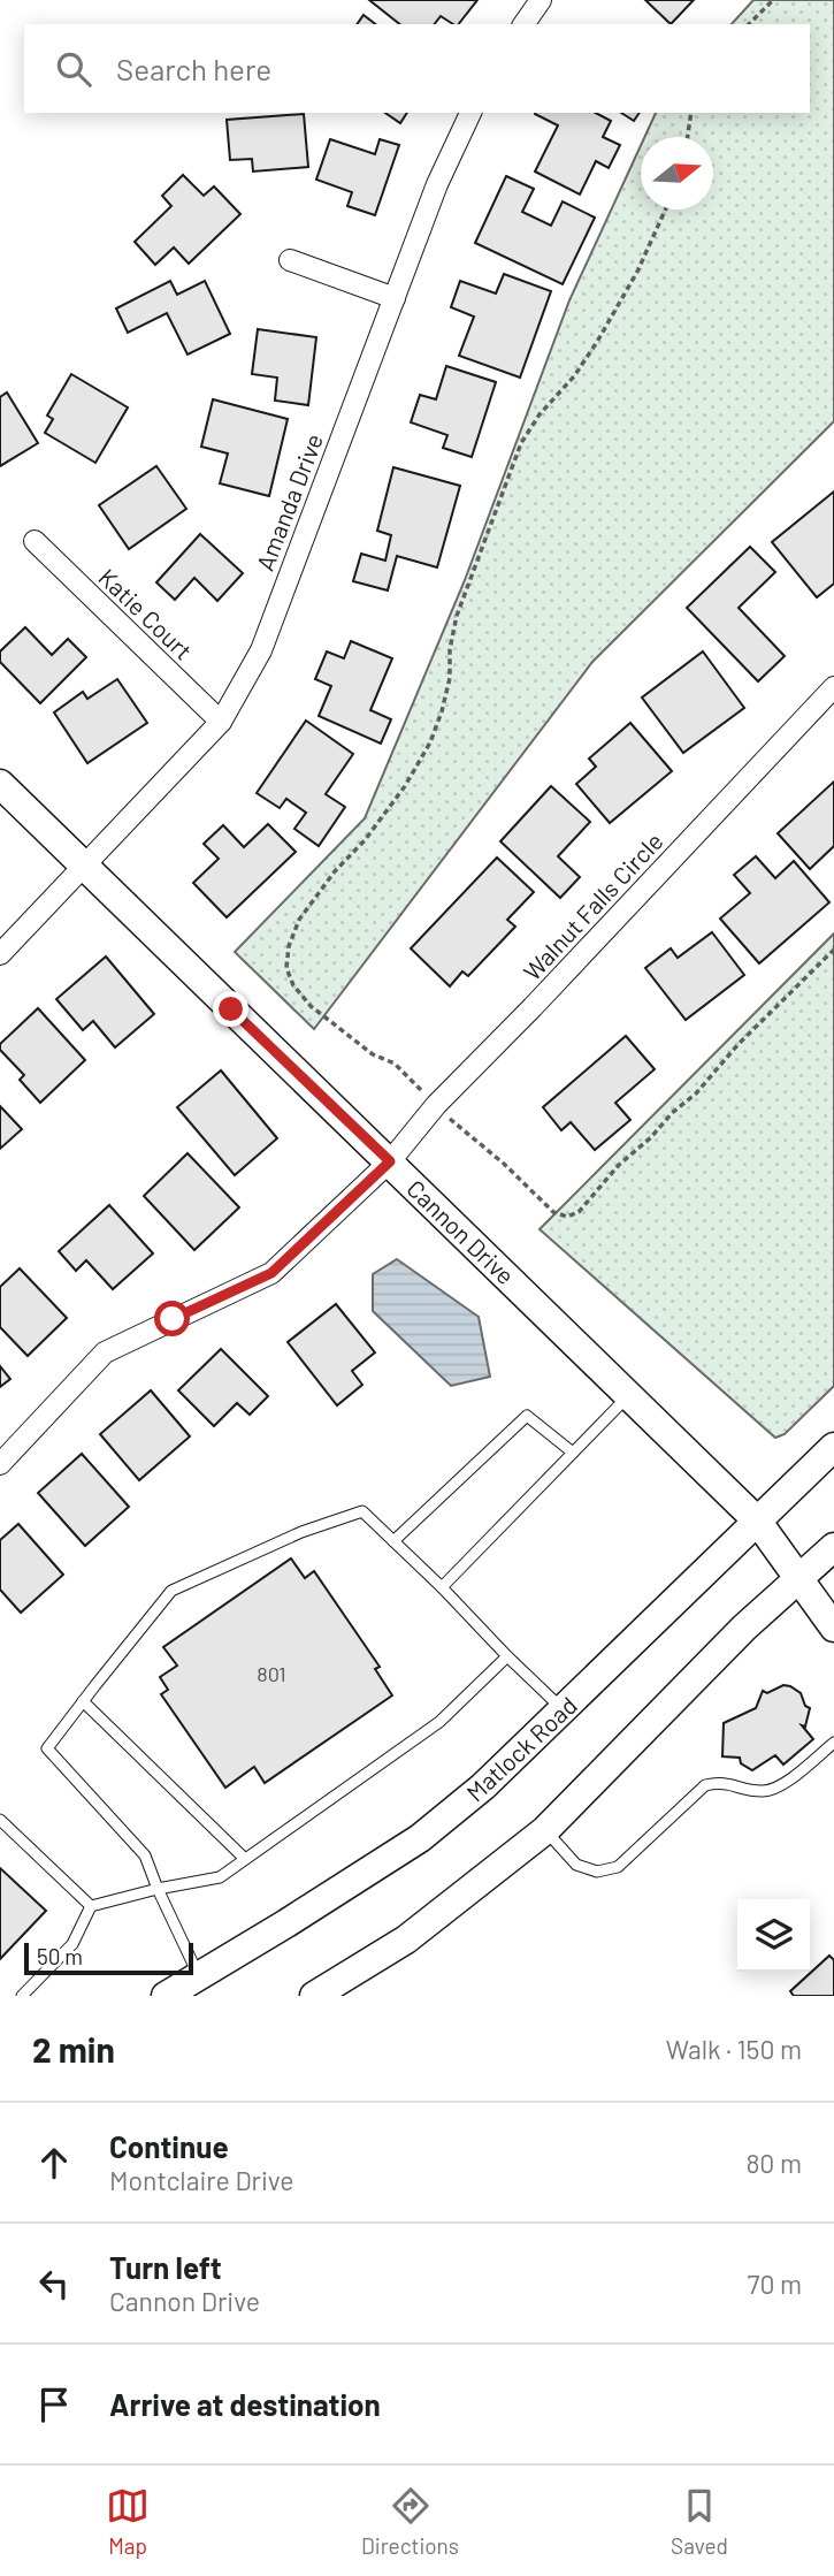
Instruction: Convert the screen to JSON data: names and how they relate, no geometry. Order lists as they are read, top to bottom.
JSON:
{
  "streets": {
    "main road": ["Cannon Drive", "Matlock Road"],
    "street": ["Amanda Drive", "Katie Court", "Walnut Falls Circle"]
  },
  "crossings": [
    ["Amanda Drive", "Katie Court"],
    ["Amanda Drive", "Cannon Drive"],
    ["Walnut Falls Circle", "Cannon Drive"],
    ["Cannon Drive", "Matlock Road"]
  ],
  "house_numbers": ["801"],
  "scale_bar": "50 m",
  "north": "right",
  "page": {
    "search": "Search here",
    "scale": "50 m",
    "heading": ["2 min", "Walk · 150 m"],
    "list": [
      ["Continue", "Montclaire Drive", "80 m"],
      ["Turn left", "Cannon Drive", "70 m"],
      "Arrive at destination"
    ],
    "nav": ["Map", "Directions", "Saved"]
  }
}
